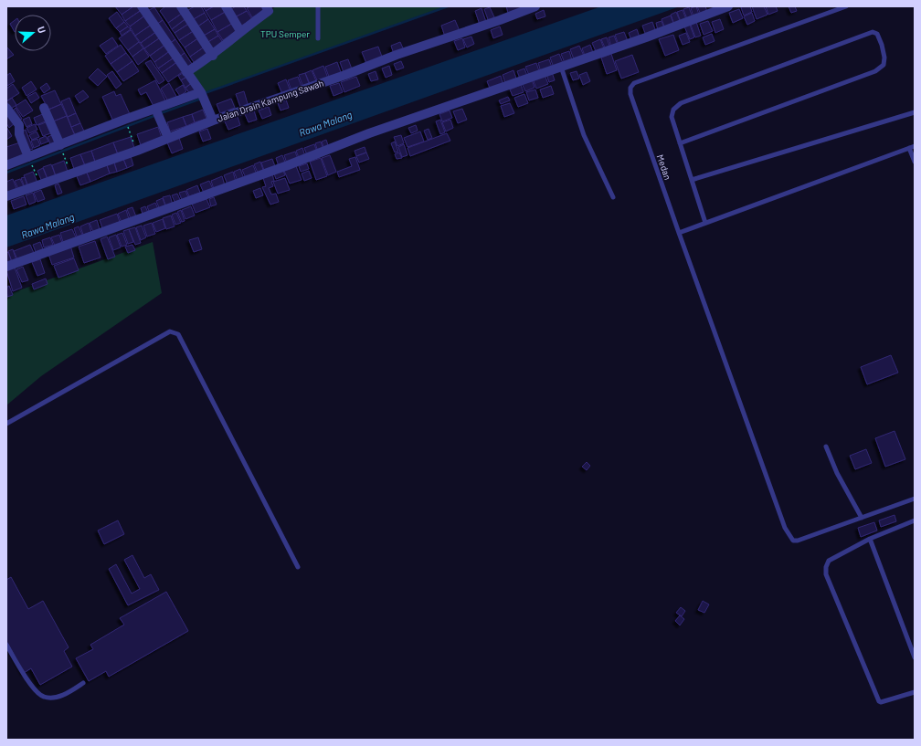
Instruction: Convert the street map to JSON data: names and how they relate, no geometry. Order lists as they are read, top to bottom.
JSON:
{
  "streets": {
    "street": ["Jalan Drain Kampung Sawah"],
    "lane": ["Medan"]
  },
  "water": ["Rawa Malang"],
  "parks": ["TPU Semper"],
  "north": "right"
}
